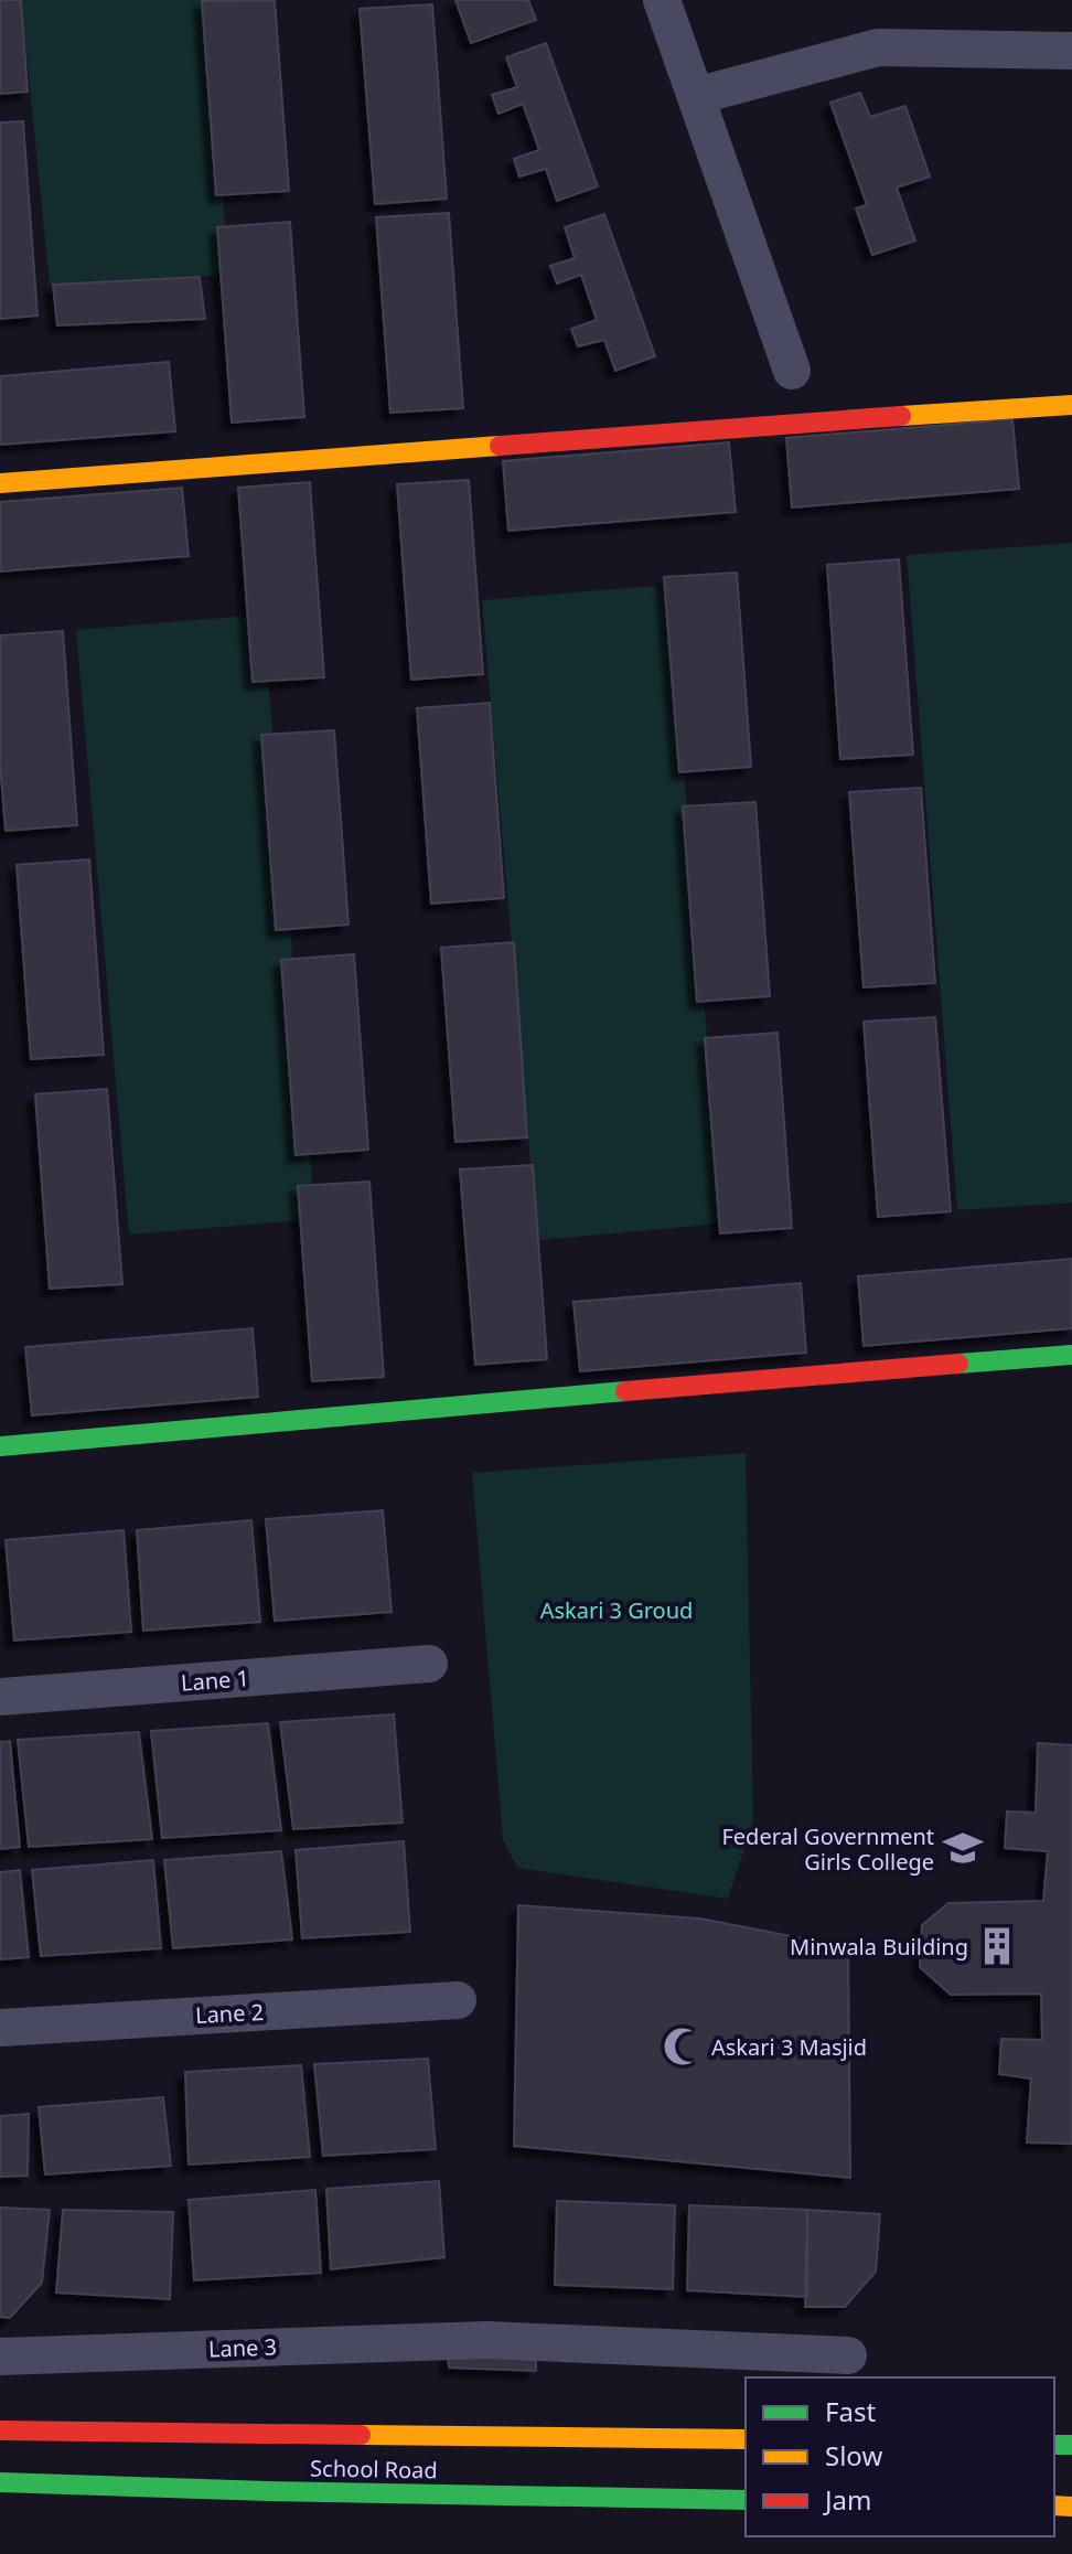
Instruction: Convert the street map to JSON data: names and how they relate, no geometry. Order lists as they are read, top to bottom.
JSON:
{
  "streets": {
    "street": [
      "Lane 1",
      "Lane 2",
      "Lane 3",
      "School Road"
    ]
  },
  "parks": ["Askari 3 Groud"],
  "places": {
    "school or university": ["Federal Government Girls College"],
    "building": ["Minwala Building"],
    "mosque": ["Askari 3 Masjid"]
  },
  "legend": ["Fast", "Slow", "Jam"]
}
